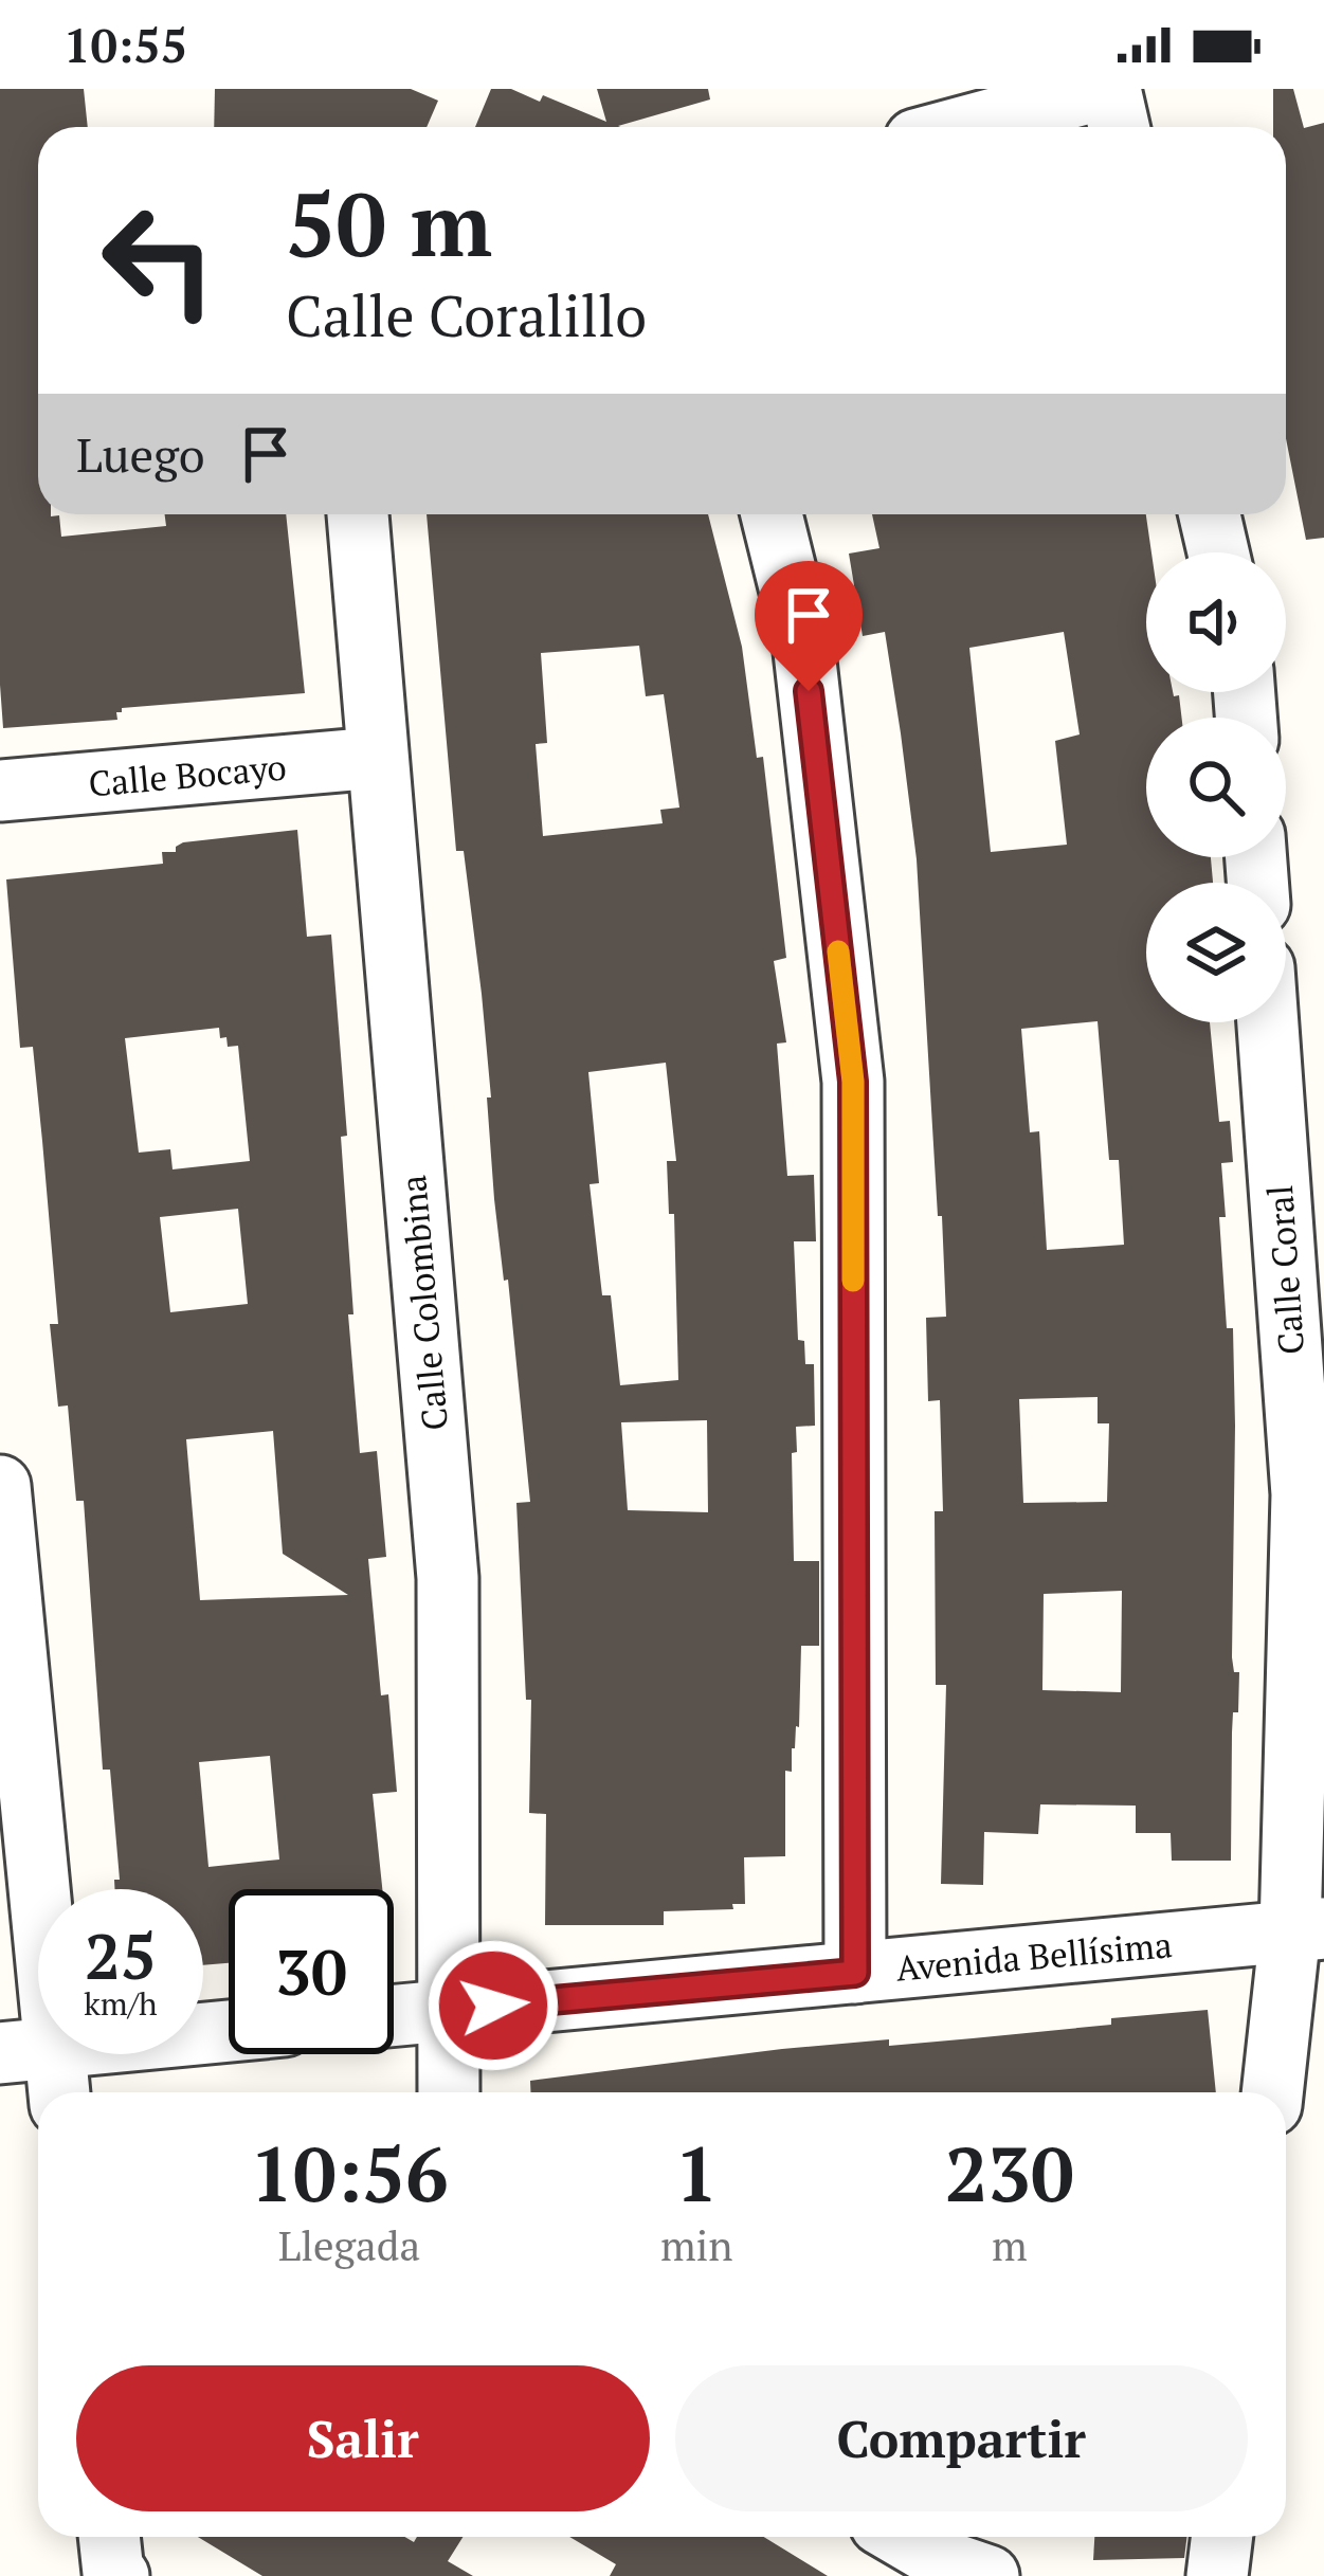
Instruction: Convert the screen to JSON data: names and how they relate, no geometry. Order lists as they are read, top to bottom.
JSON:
{
  "streets": {
    "street": [
      "Calle Bocayo",
      "Calle Coral",
      "Calle Colombina",
      "Avenida Bellísima"
    ]
  },
  "crossings": [
    ["Calle Bocayo", "Calle Colombina"],
    ["Calle Coral", "Avenida Bellísima"],
    ["Calle Colombina", "Avenida Bellísima"]
  ],
  "page": {
    "status": "10:55",
    "turn": ["50 m", "Calle Coralillo"],
    "then": "Luego",
    "speed": "25 km/h",
    "limit": "30",
    "eta": [
      "10:56",
      "Llegada",
      "1",
      "min",
      "230",
      "m"
    ],
    "buttons": ["Salir", "Compartir"]
  }
}
